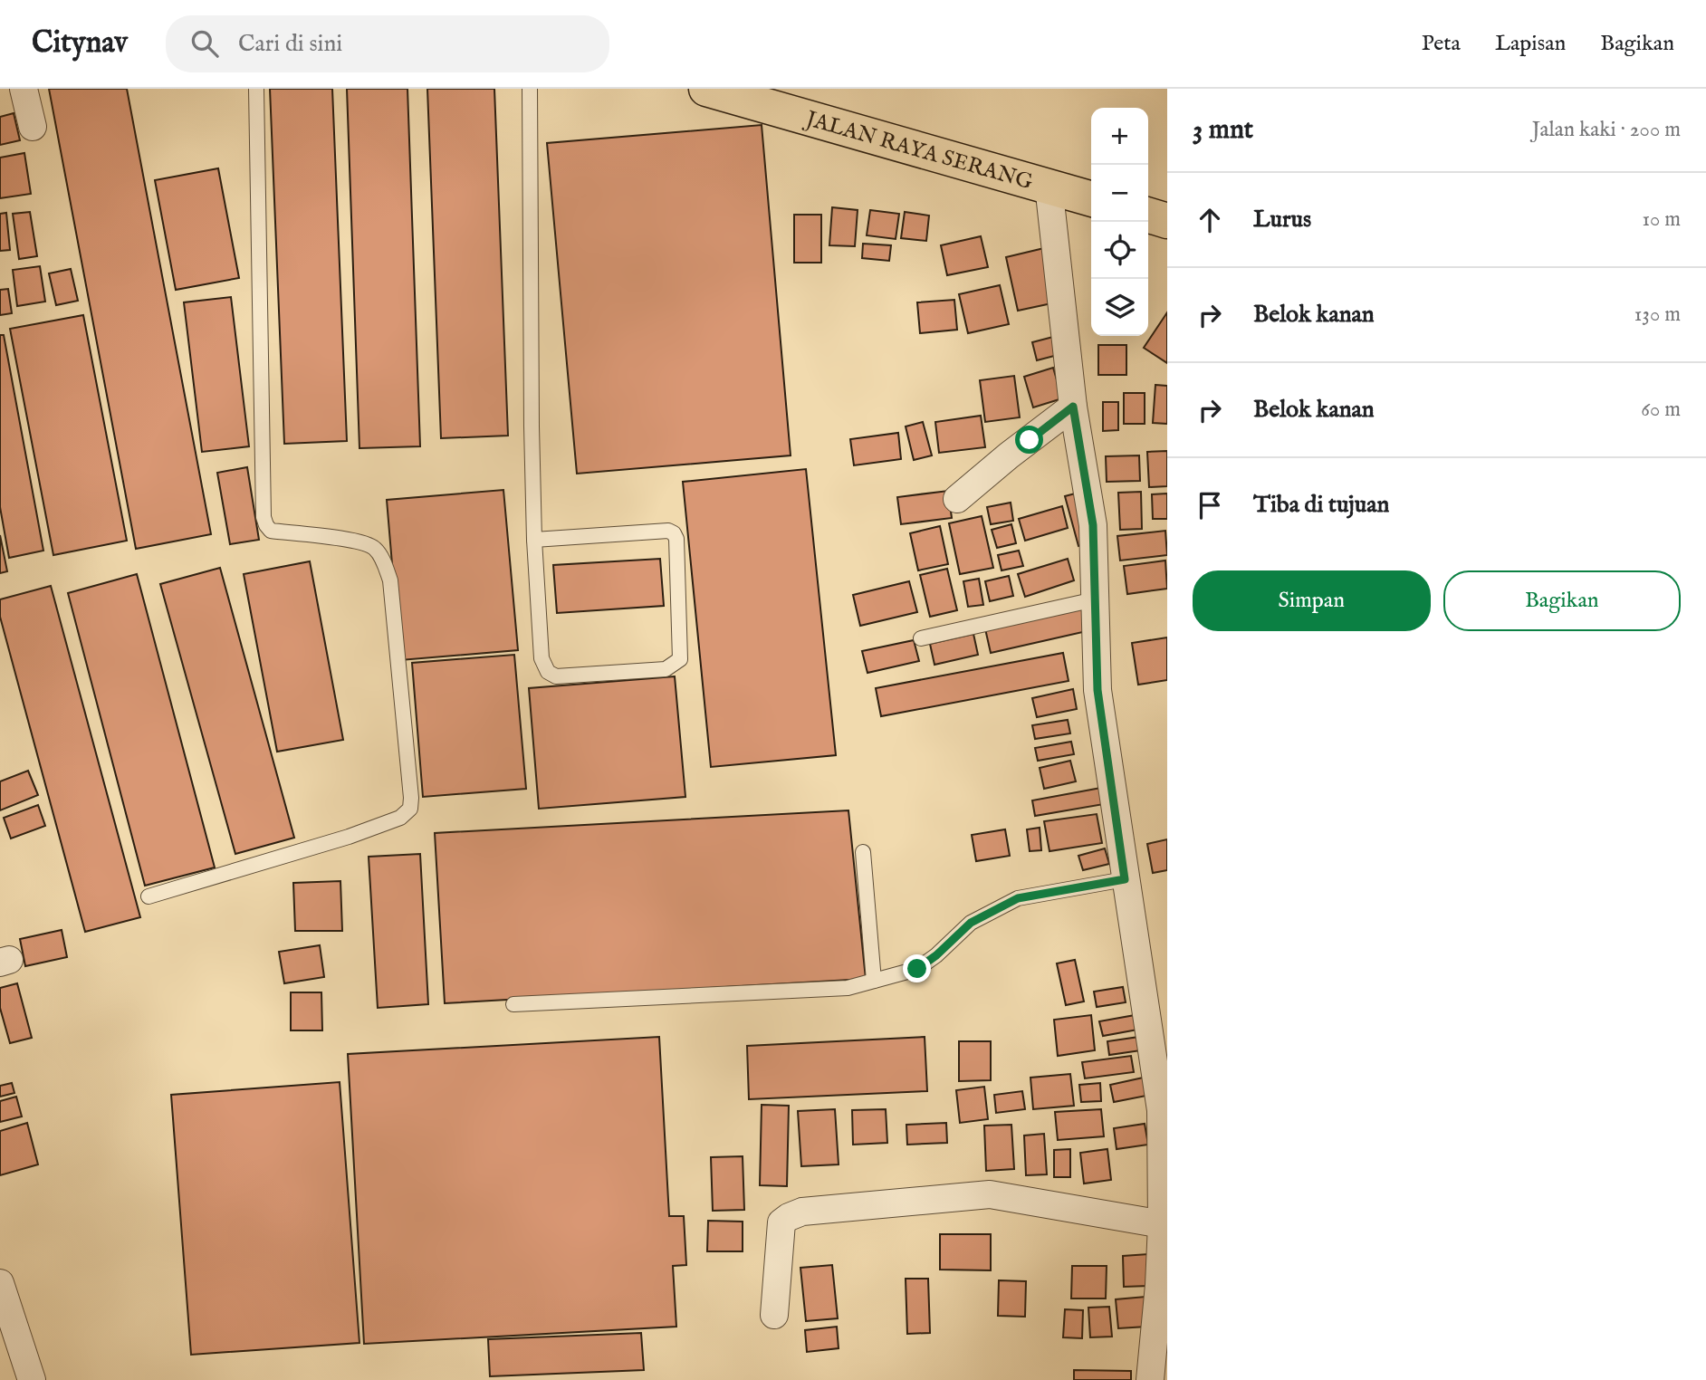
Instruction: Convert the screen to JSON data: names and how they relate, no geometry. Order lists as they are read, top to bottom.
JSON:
{
  "streets": {
    "highway": ["JALAN RAYA SERANG"]
  },
  "page": {
    "header": "Citynav",
    "search": "Cari di sini",
    "nav": ["Peta", "Lapisan", "Bagikan"],
    "heading": ["3 mnt", "Jalan kaki · 200 m"],
    "map_buttons": ["+", "−"],
    "list": [
      ["Lurus", "10 m"],
      ["Belok kanan", "130 m"],
      ["Belok kanan", "60 m"],
      "Tiba di tujuan"
    ],
    "buttons": ["Simpan", "Bagikan"]
  }
}
